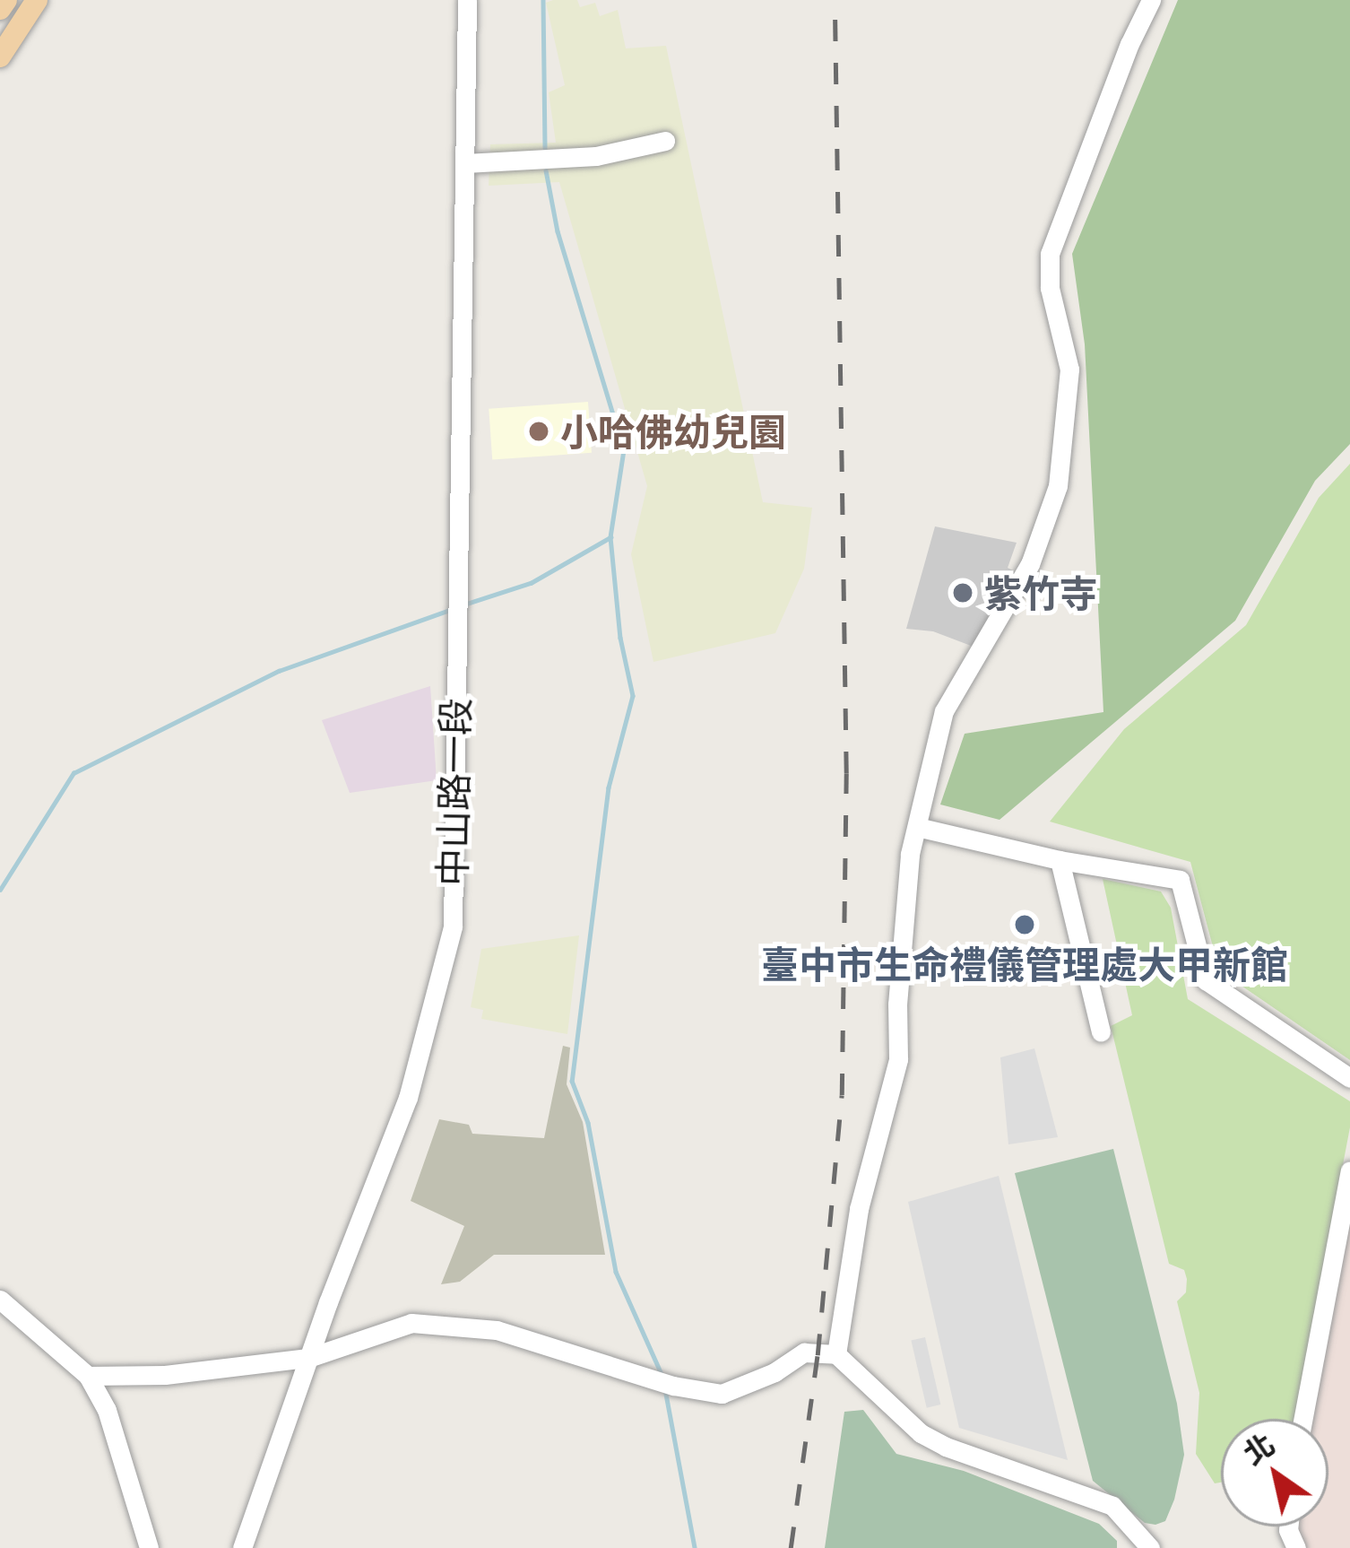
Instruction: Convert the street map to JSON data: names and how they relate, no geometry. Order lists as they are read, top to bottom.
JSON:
{
  "streets": {
    "street": ["中山路一段"]
  },
  "places": ["小哈佛幼兒園", "紫竹寺", "臺中市生命禮儀管理處大甲新館"],
  "north": "top left"
}
